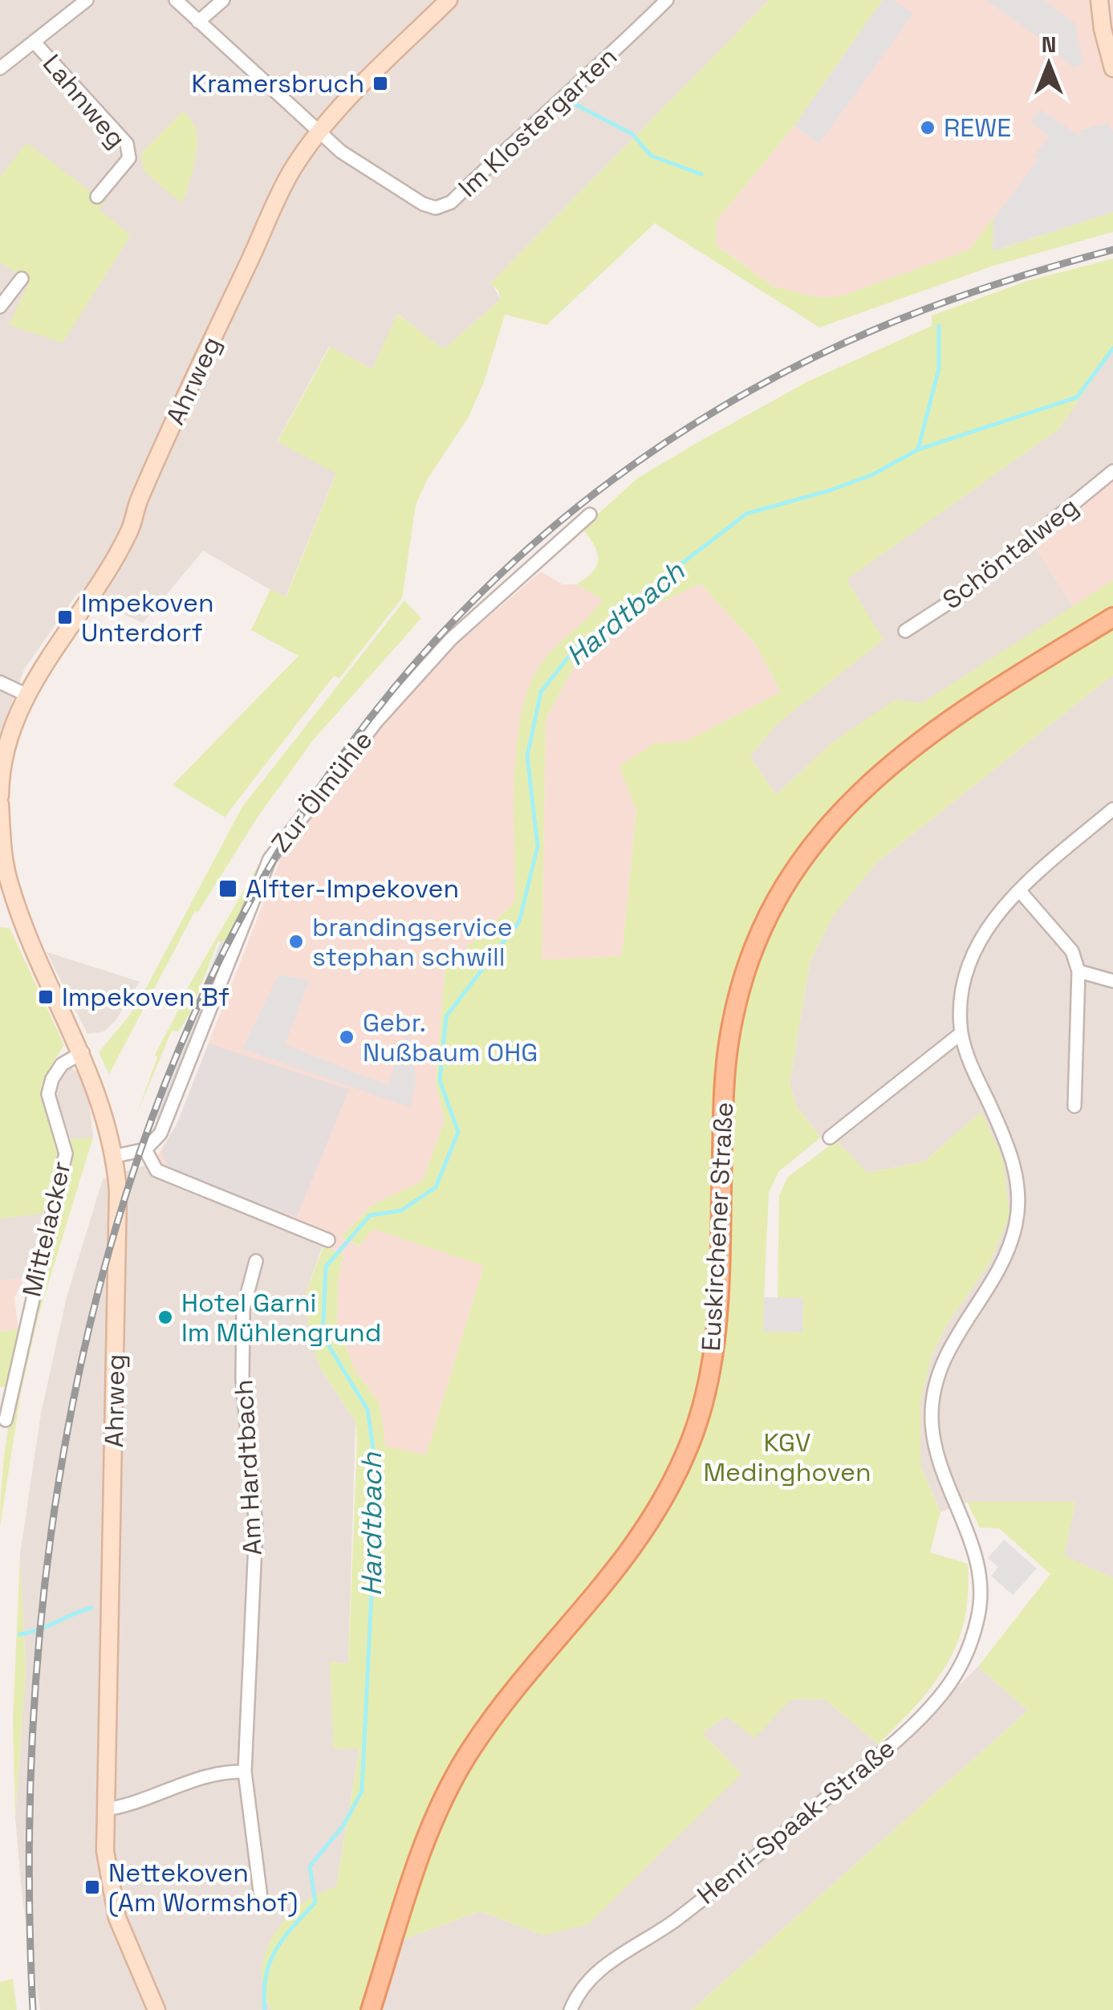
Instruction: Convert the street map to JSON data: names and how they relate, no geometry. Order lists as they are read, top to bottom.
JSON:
{
  "streets": {
    "main road": ["Euskirchener Straße"],
    "street": [
      "Lahnweg",
      "Im Klostergarten",
      "Ahrweg",
      "Schöntalweg",
      "Zur Ölmühle",
      "Mittelacker",
      "Am Hardtbach",
      "Henri-Spaak-Straße"
    ]
  },
  "crossings": [
    ["Im Klostergarten", "Ahrweg"],
    ["Ahrweg", "Mittelacker"]
  ],
  "water": ["Hardtbach"],
  "parks": ["KGV Medinghoven"],
  "places": {
    "transit": [
      "Kramersbruch",
      "Impekoven Unterdorf",
      "Alfter-Impekoven",
      "Impekoven Bf",
      "Nettekoven (Am Wormshof)"
    ],
    "other": [
      "REWE",
      "brandingservice stephan schwill",
      "Gebr. Nußbaum OHG",
      "Hotel Garni Im Mühlengrund"
    ]
  },
  "north": "top"
}
